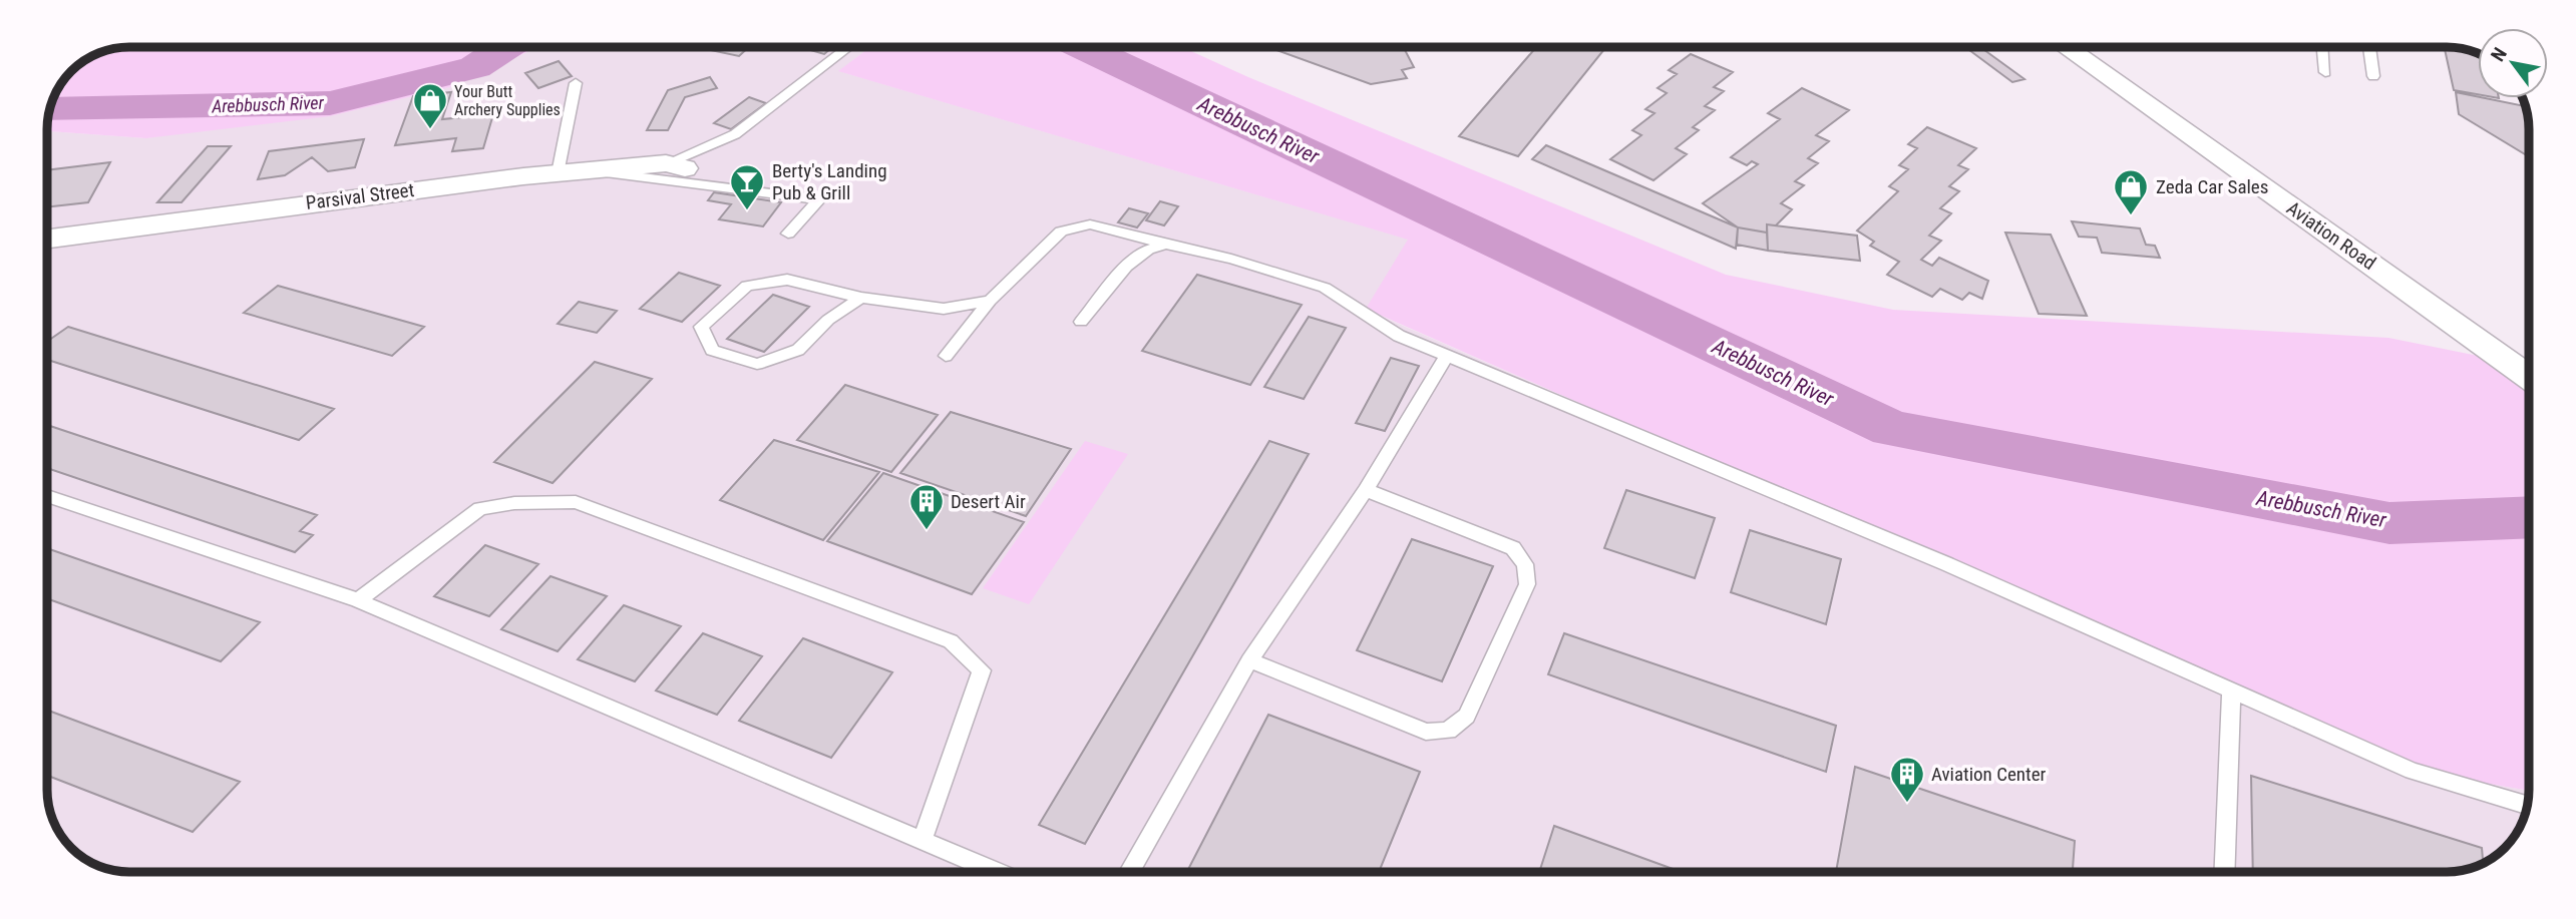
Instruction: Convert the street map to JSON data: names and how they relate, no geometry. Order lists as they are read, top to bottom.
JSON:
{
  "streets": {
    "street": ["Parsival Street", "Aviation Road"]
  },
  "water": ["Arebbusch River"],
  "places": {
    "shop": ["Your Butt Archery Supplies", "Zeda Car Sales"],
    "bar": ["Berty's Landing Pub & Grill"],
    "building": ["Desert Air", "Aviation Center"]
  },
  "north": "top left"
}
